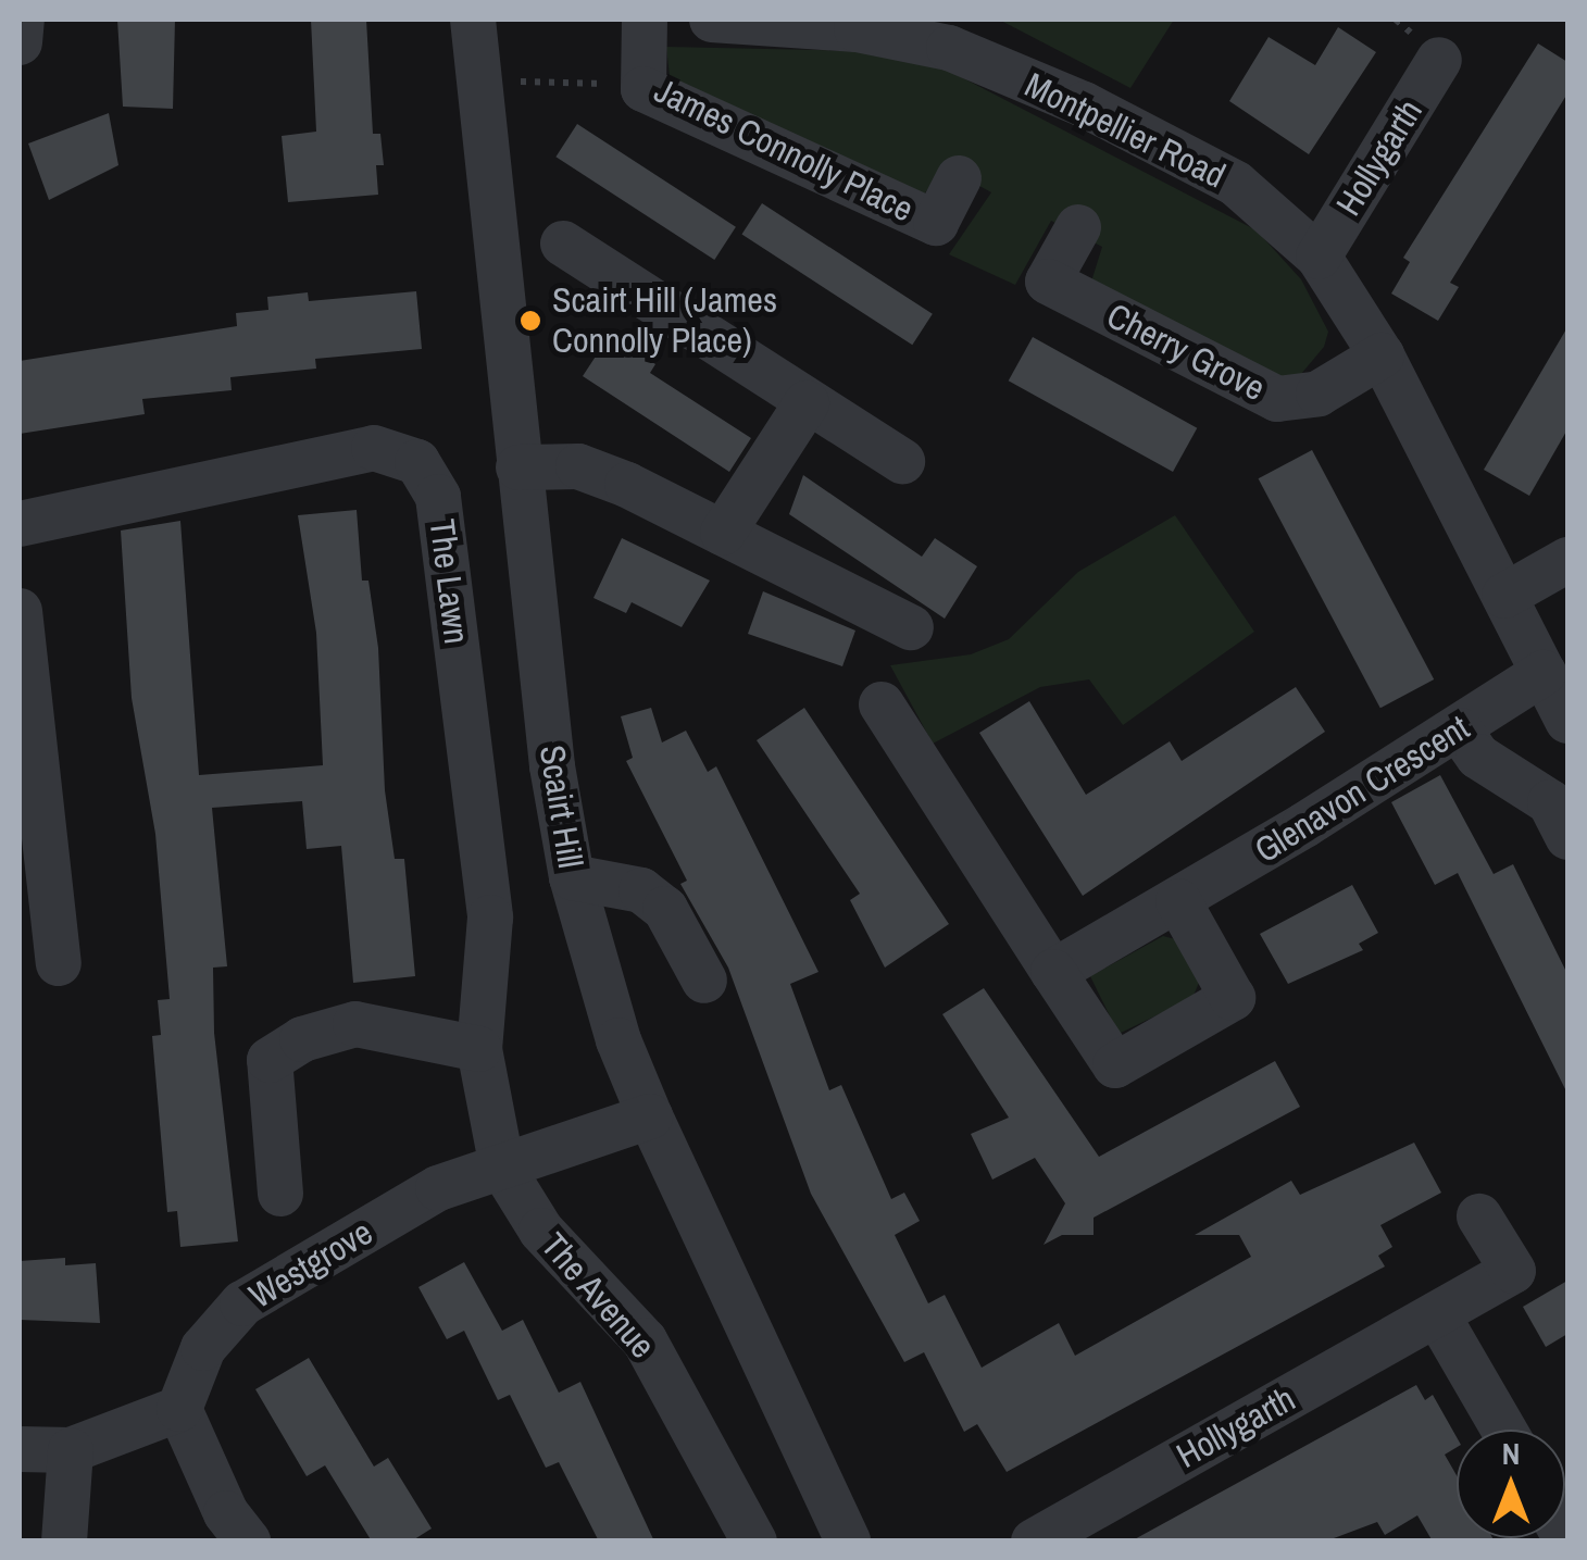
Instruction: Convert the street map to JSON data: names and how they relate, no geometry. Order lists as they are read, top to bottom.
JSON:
{
  "streets": {
    "street": [
      "Montpellier Road",
      "James Connolly Place",
      "Hollygarth",
      "Cherry Grove",
      "The Lawn",
      "Glenavon Crescent",
      "Scairt Hill",
      "Westgrove",
      "The Avenue"
    ]
  },
  "crossings": [
    ["Montpellier Road", "Hollygarth"],
    ["Montpellier Road", "Cherry Grove"],
    ["Montpellier Road", "Glenavon Crescent"],
    ["The Lawn", "Westgrove"],
    ["The Lawn", "The Avenue"],
    ["Scairt Hill", "Westgrove"],
    ["Westgrove", "The Avenue"]
  ],
  "places": ["Scairt Hill (James Connolly Place)"],
  "north": "top"
}
